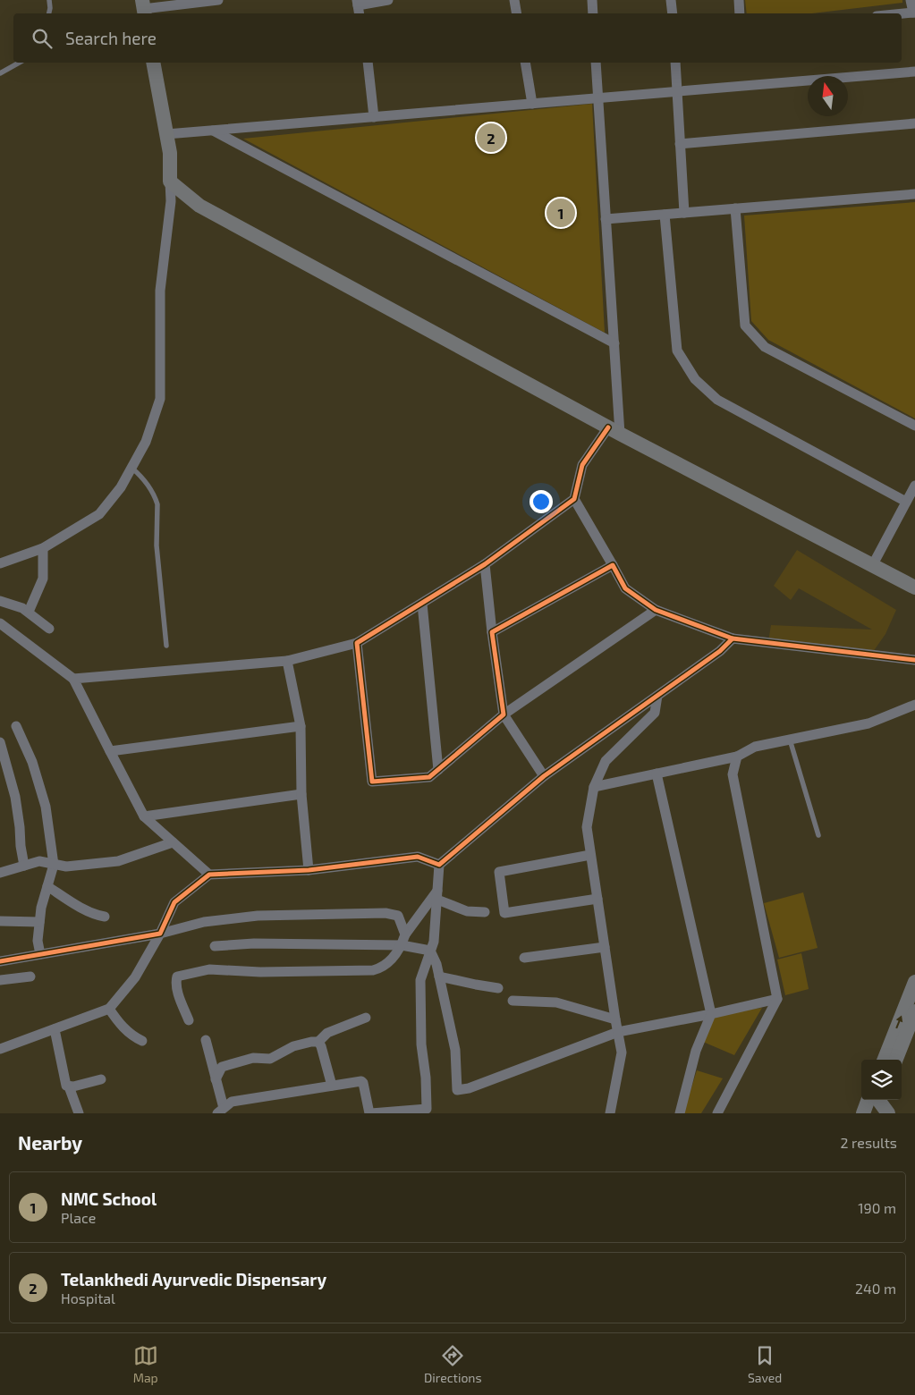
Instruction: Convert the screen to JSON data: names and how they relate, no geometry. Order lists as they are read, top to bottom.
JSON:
{
  "north": "top",
  "page": {
    "search": "Search here",
    "pins": ["2", "1"],
    "heading": ["Nearby", "2 results"],
    "list": [
      {
        "mark": "1",
        "name": "NMC School",
        "note": "Place",
        "value": "190 m"
      },
      {
        "mark": "2",
        "name": "Telankhedi Ayurvedic Dispensary",
        "note": "Hospital",
        "value": "240 m"
      }
    ],
    "nav": ["Map", "Directions", "Saved"]
  }
}
